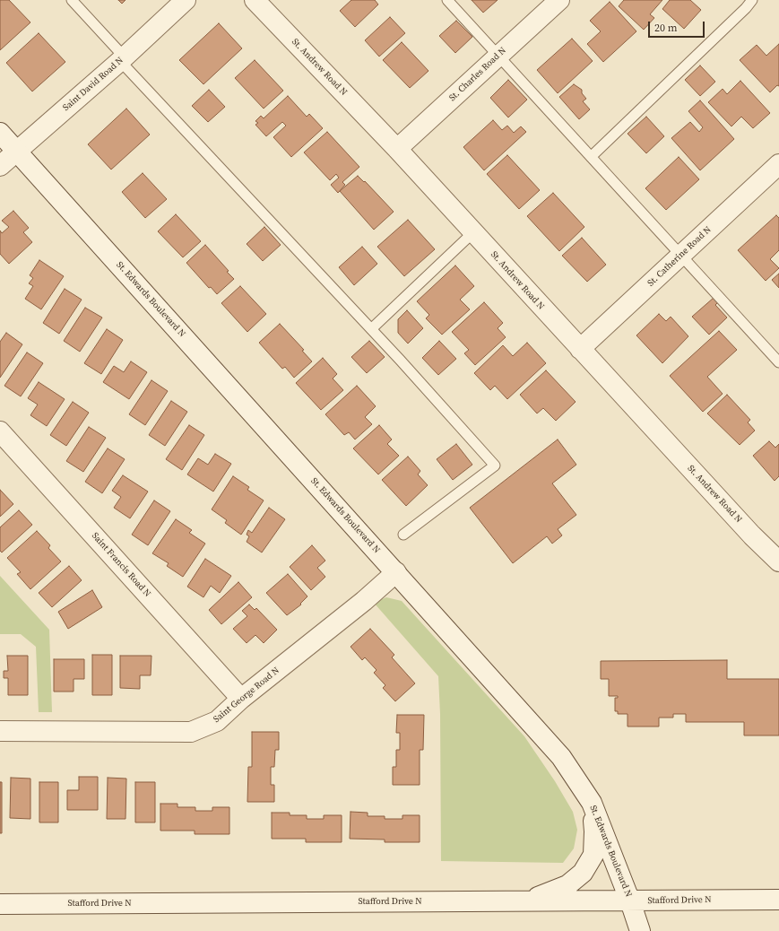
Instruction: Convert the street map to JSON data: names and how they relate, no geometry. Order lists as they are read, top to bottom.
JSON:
{
  "streets": {
    "street": [
      "St. Andrew Road N",
      "St. Charles Road N",
      "Saint David Road N",
      "St. Catherine Road N",
      "St. Edwards Boulevard N",
      "Saint Francis Road N",
      "Saint George Road N",
      "Stafford Drive N"
    ]
  },
  "crossings": [
    ["St. Andrew Road N", "St. Charles Road N"],
    ["St. Andrew Road N", "St. Catherine Road N"],
    ["Saint David Road N", "St. Edwards Boulevard N"],
    ["St. Edwards Boulevard N", "Saint George Road N"],
    ["St. Edwards Boulevard N", "Stafford Drive N"],
    ["Saint Francis Road N", "Saint George Road N"]
  ],
  "scale_bar": "20 m"
}
